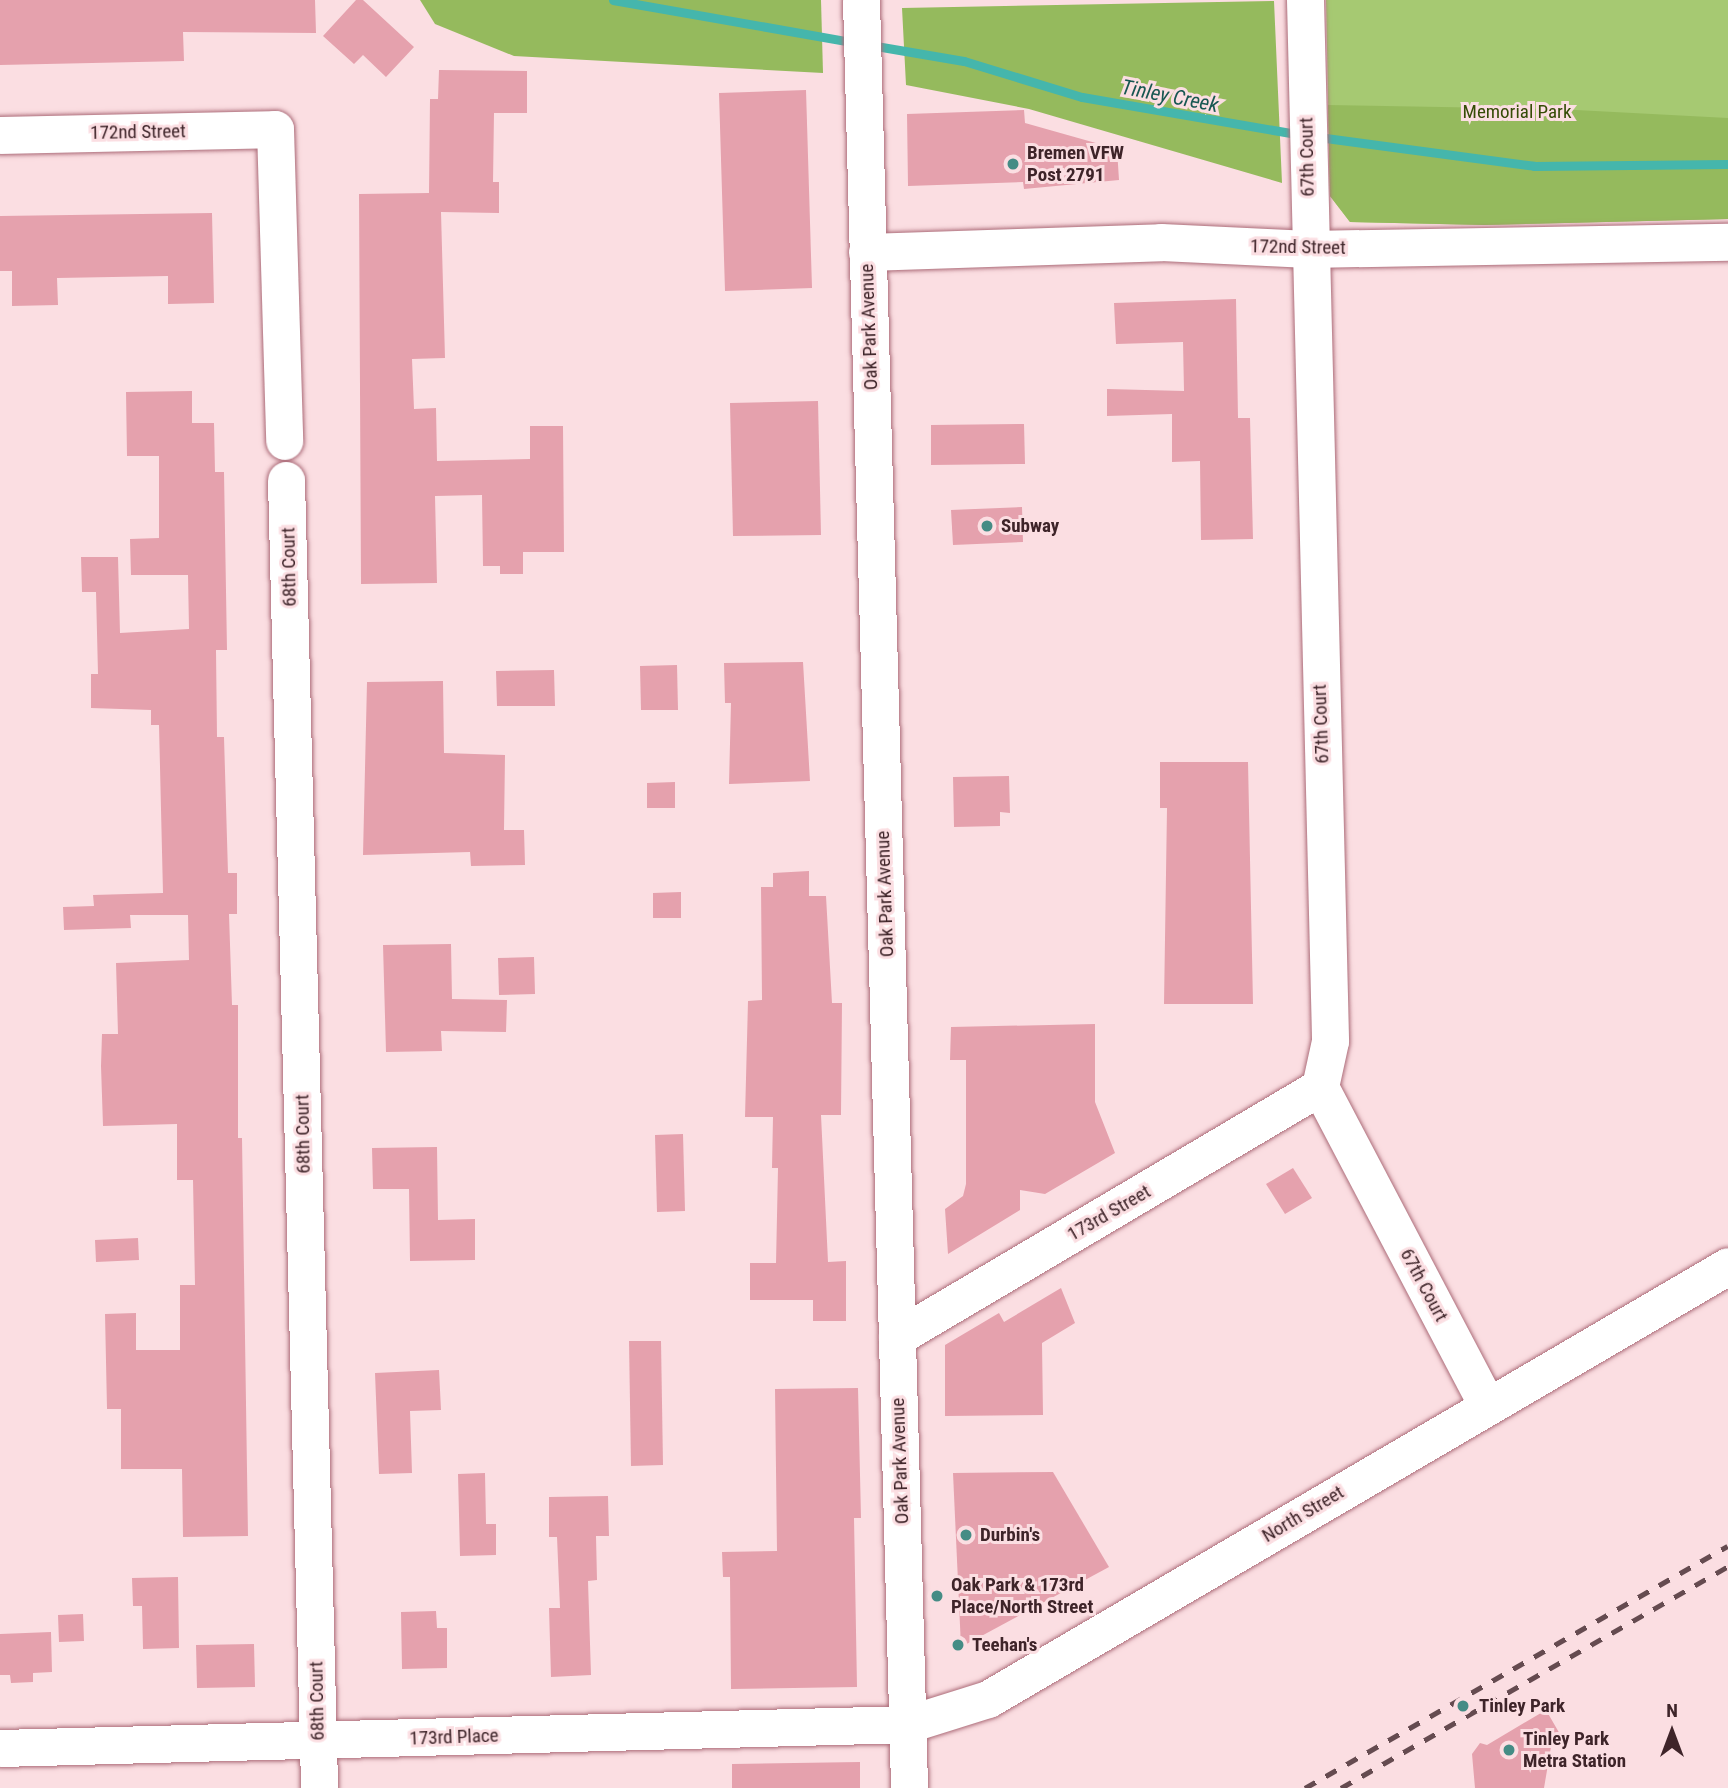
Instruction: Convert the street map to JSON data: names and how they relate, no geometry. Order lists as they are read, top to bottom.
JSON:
{
  "streets": {
    "street": [
      "172nd Street",
      "67th Court",
      "Oak Park Avenue",
      "68th Court",
      "173rd Street",
      "North Street",
      "173rd Place"
    ]
  },
  "crossings": [
    ["172nd Street", "67th Court"],
    ["172nd Street", "Oak Park Avenue"],
    ["67th Court", "173rd Street"],
    ["67th Court", "North Street"],
    ["Oak Park Avenue", "173rd Street"],
    ["Oak Park Avenue", "North Street"],
    ["Oak Park Avenue", "173rd Place"],
    ["68th Court", "173rd Place"],
    ["North Street", "173rd Place"]
  ],
  "water": ["Tinley Creek"],
  "parks": ["Memorial Park"],
  "places": [
    "Bremen VFW Post 2791",
    "Subway",
    "Durbin's",
    "Oak Park & 173rd Place/North Street",
    "Teehan's",
    "Tinley Park",
    "Tinley Park Metra Station"
  ],
  "north": "top"
}
